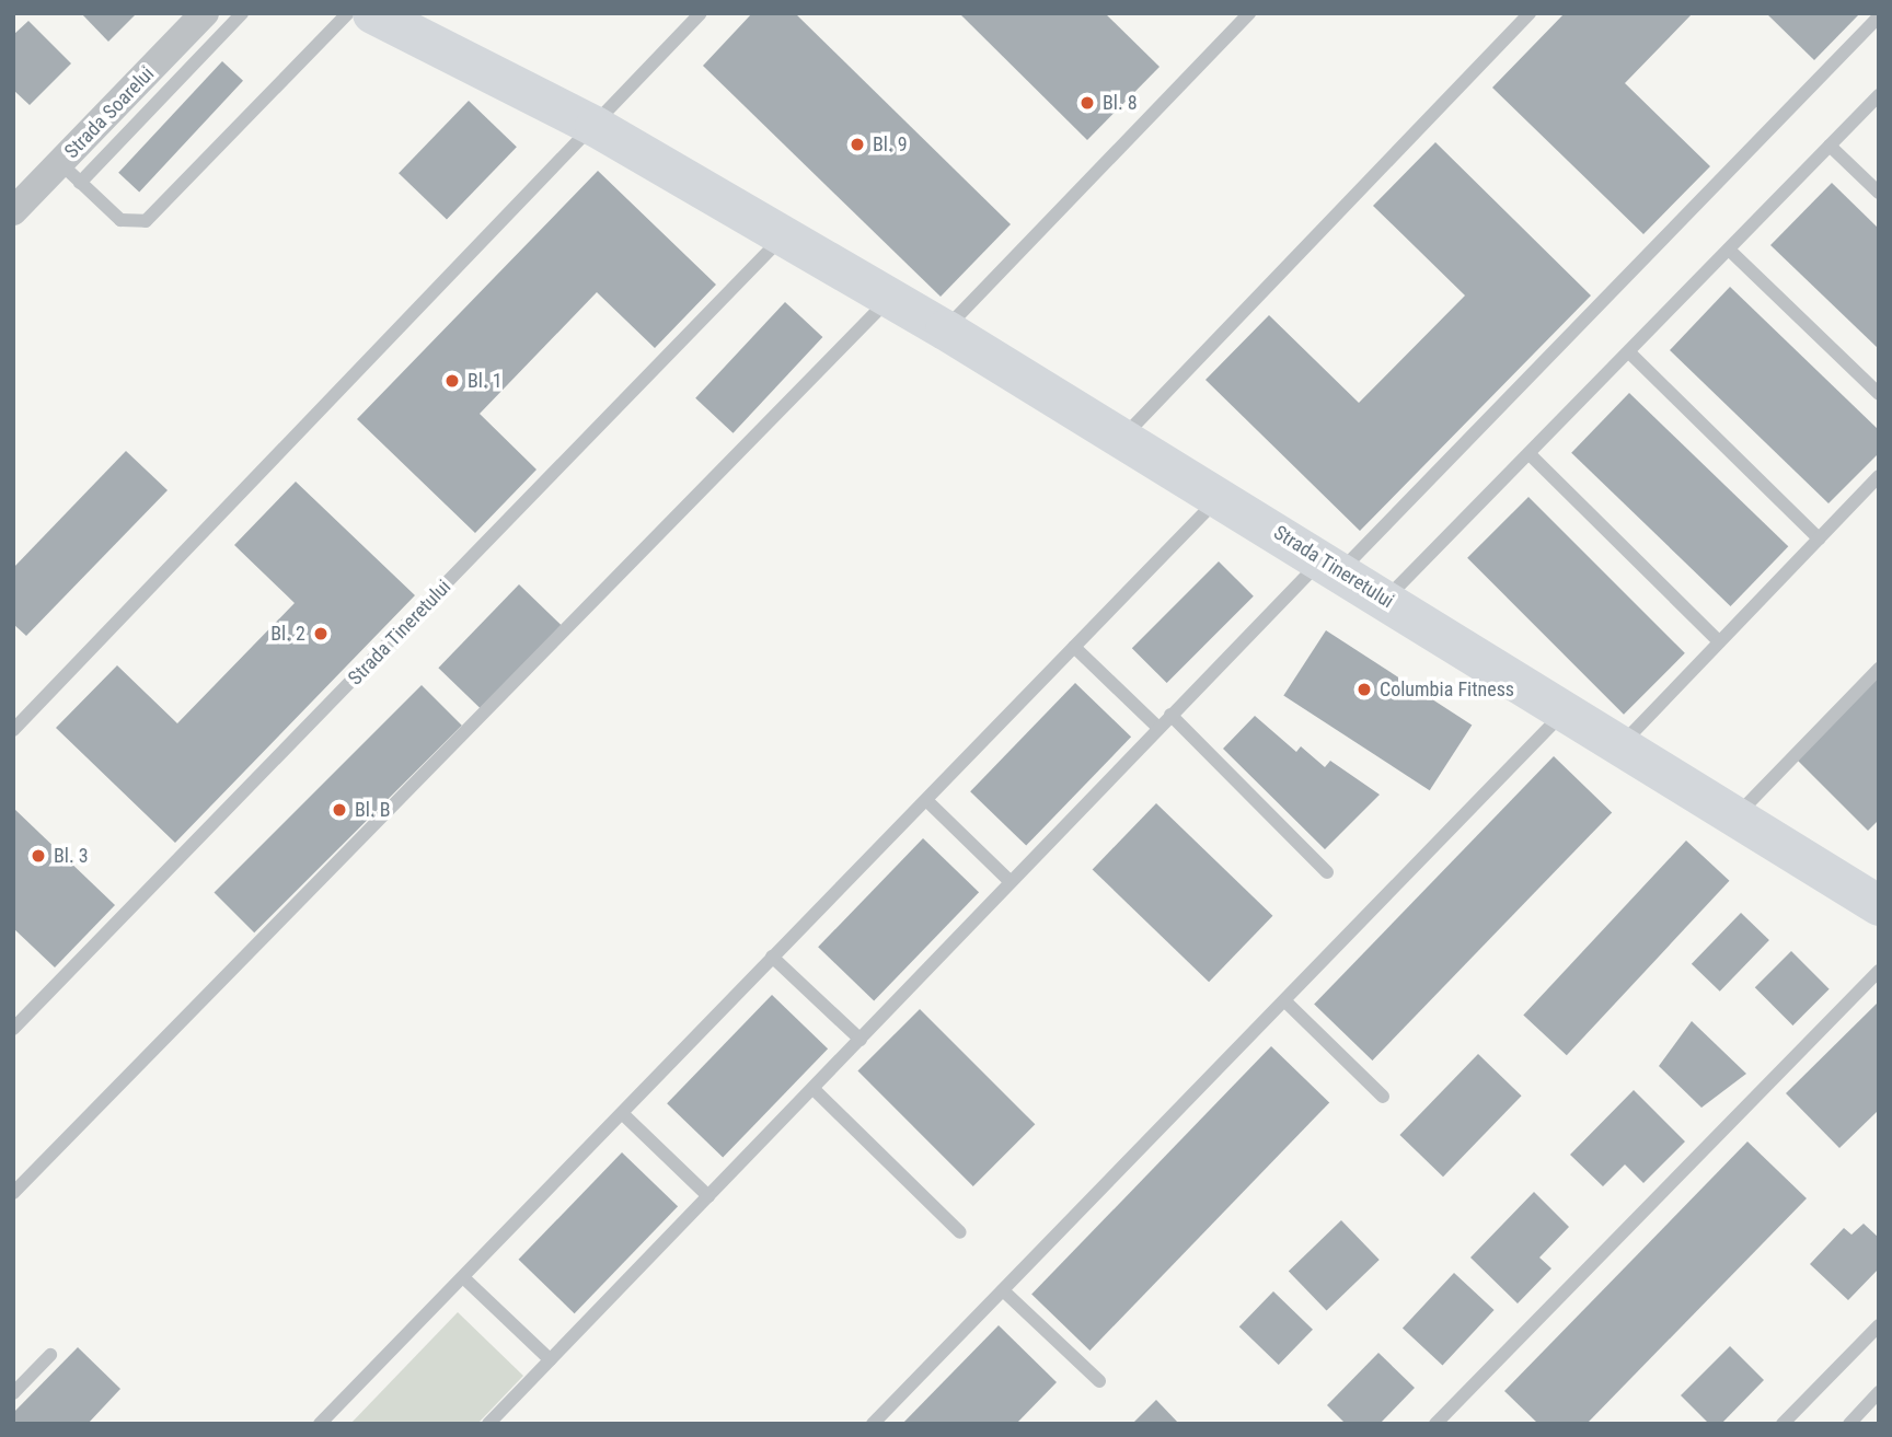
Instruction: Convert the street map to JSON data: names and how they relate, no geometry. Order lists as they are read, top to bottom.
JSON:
{
  "streets": {
    "street": ["Strada Soarelui", "Strada Tineretului"]
  },
  "places": [
    "Bl. 8",
    "Bl. 9",
    "Bl. 1",
    "Bl. 2",
    "Columbia Fitness",
    "Bl. B",
    "Bl. 3"
  ]
}
